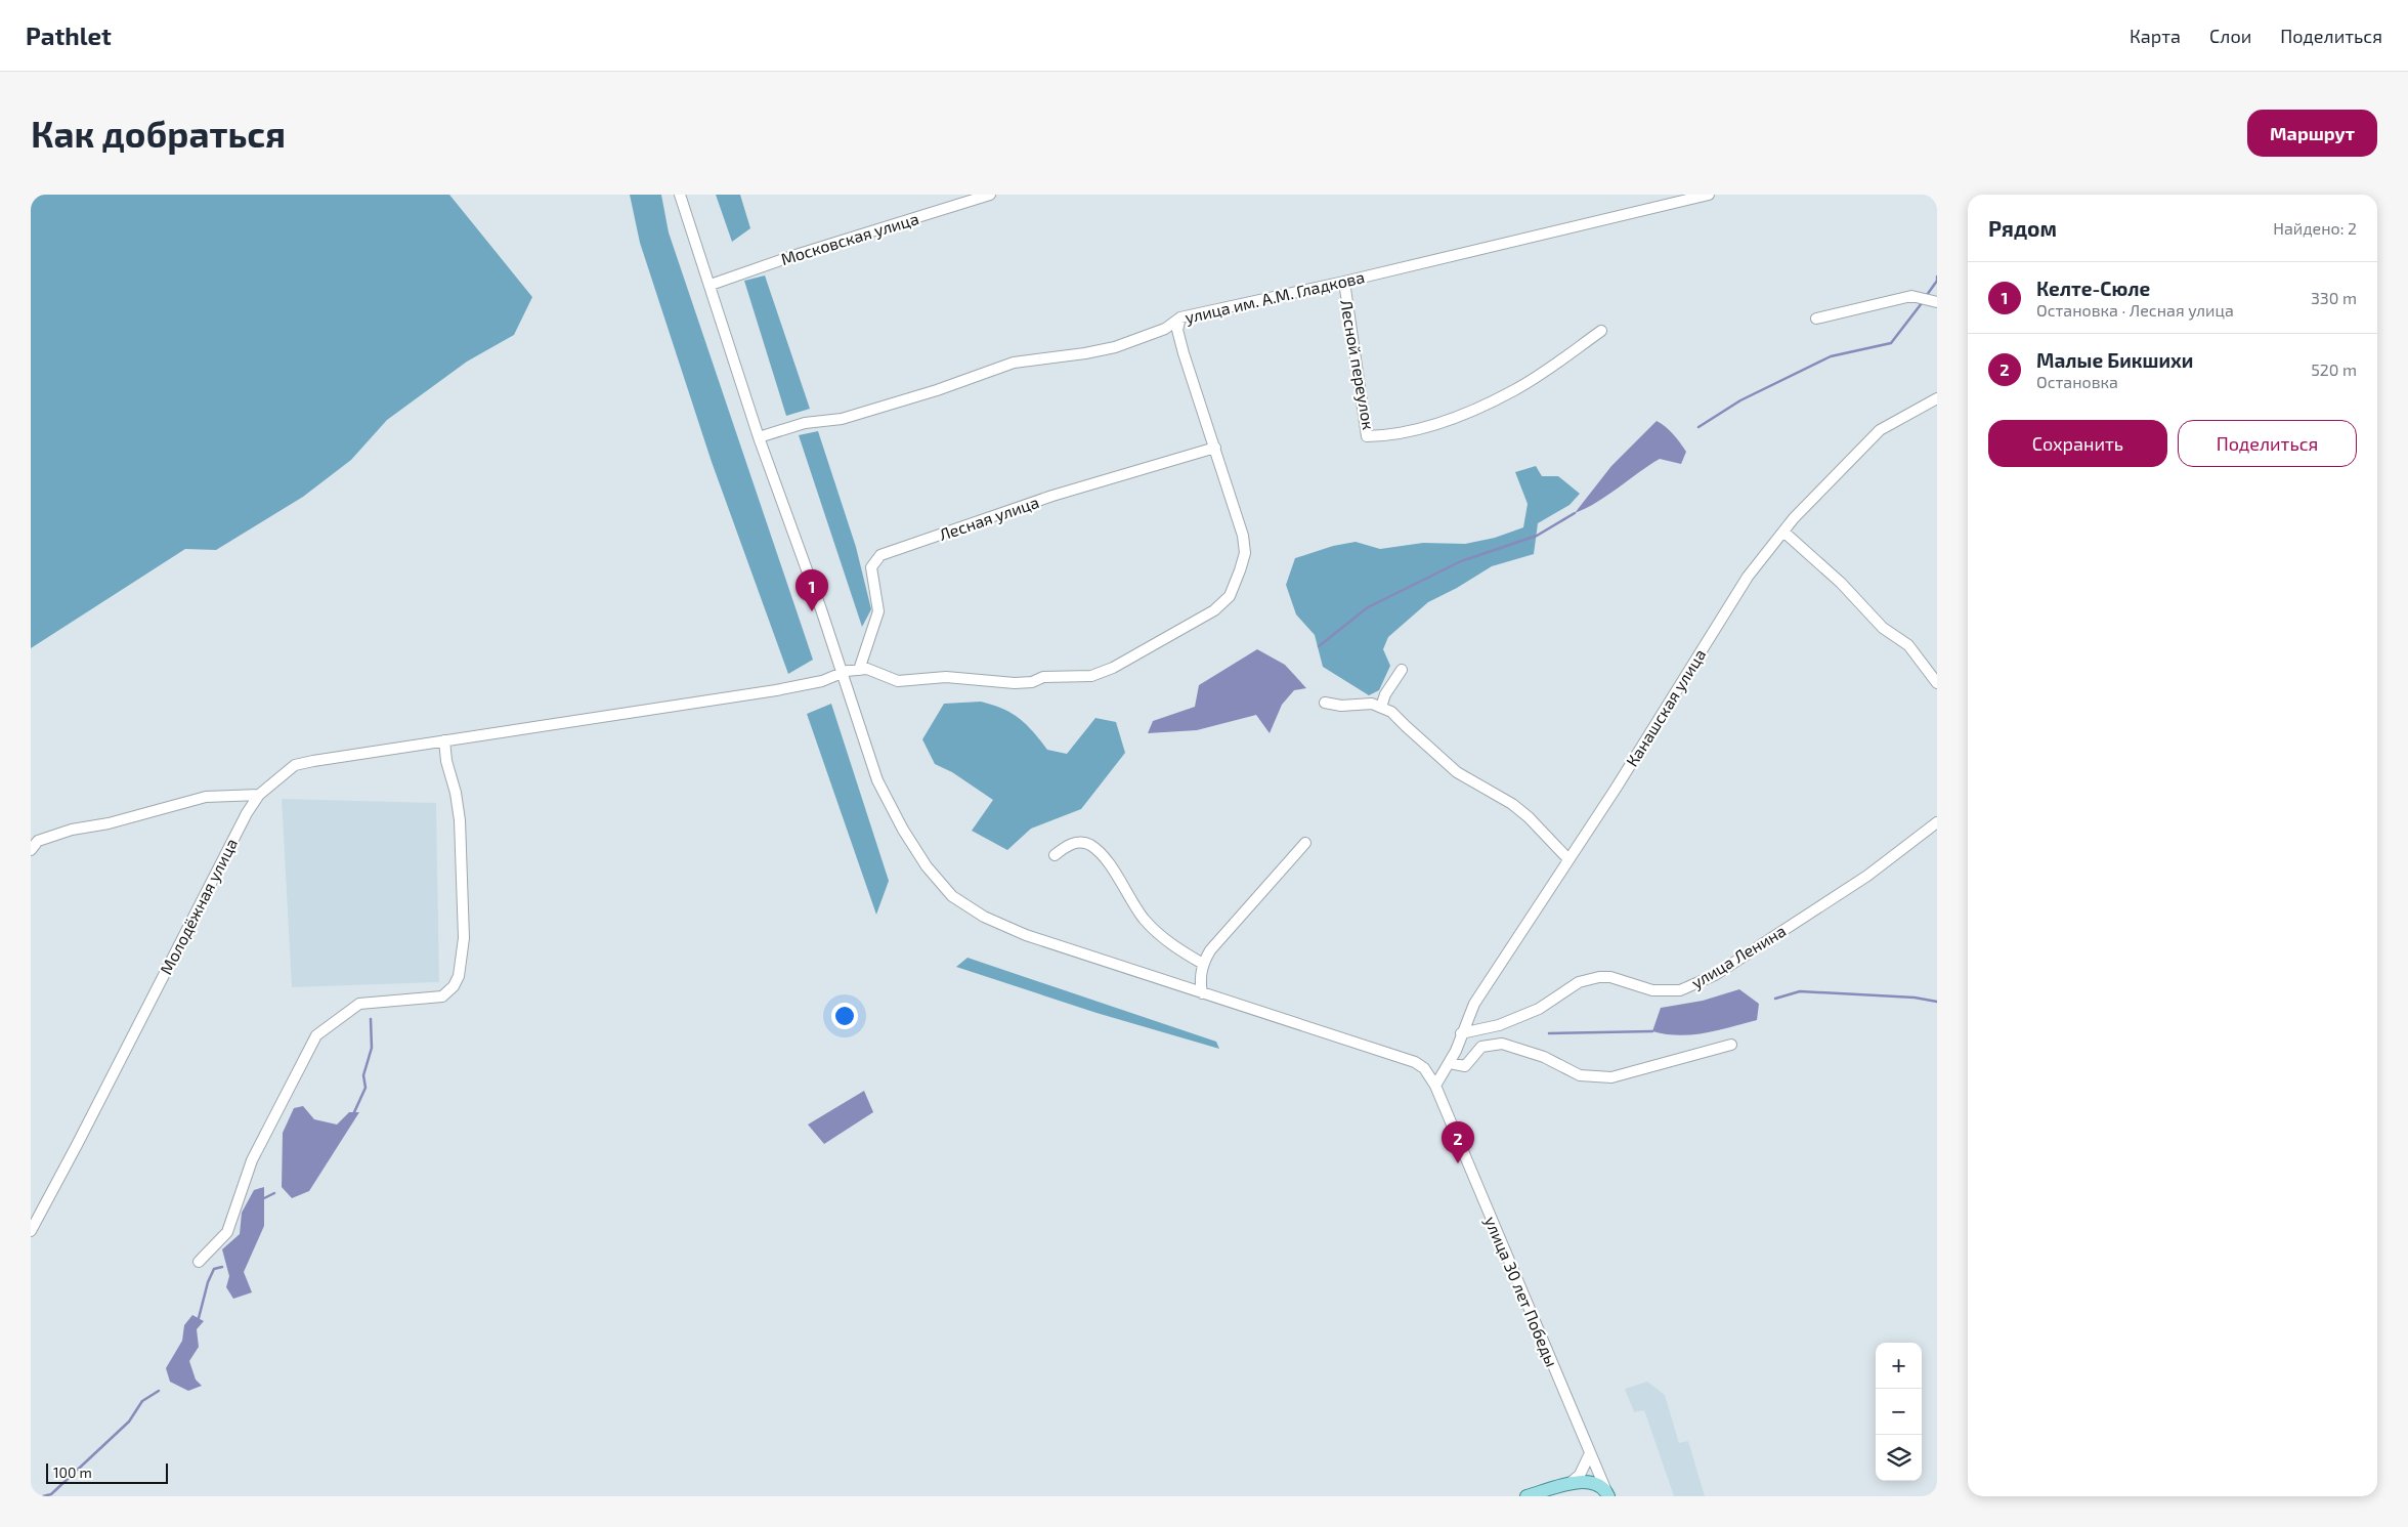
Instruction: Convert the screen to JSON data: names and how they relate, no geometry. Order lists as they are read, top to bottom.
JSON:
{
  "streets": {
    "street": [
      "Московская улица",
      "улица им. А.М. Гладкова",
      "Лесной переулок",
      "Лесная улица",
      "Канашская улица",
      "Молодёжная улица",
      "улица Ленина",
      "улица 30 лет Победы"
    ]
  },
  "crossings": [
    ["Московская улица", "улица 30 лет Победы"],
    ["улица им. А.М. Гладкова", "Лесной переулок"],
    ["улица им. А.М. Гладкова", "улица 30 лет Победы"],
    ["Канашская улица", "улица Ленина"],
    ["Канашская улица", "улица 30 лет Победы"],
    ["Молодёжная улица", "улица 30 лет Победы"]
  ],
  "scale_bar": "100 m",
  "page": {
    "header": "Pathlet",
    "nav": ["Карта", "Слои", "Поделиться"],
    "buttons": [
      "Маршрут",
      ["Сохранить", "Поделиться"]
    ],
    "title": "Как добраться",
    "heading": ["Рядом", "Найдено: 2"],
    "list": [
      {
        "mark": "1",
        "name": "Келте-Сюле",
        "note": "Остановка · Лесная улица",
        "value": "330 m"
      },
      {
        "mark": "2",
        "name": "Малые Бикшихи",
        "note": "Остановка",
        "value": "520 m"
      }
    ],
    "pins": ["1", "2"],
    "map_buttons": ["+", "−"],
    "scale": "100 m"
  }
}
